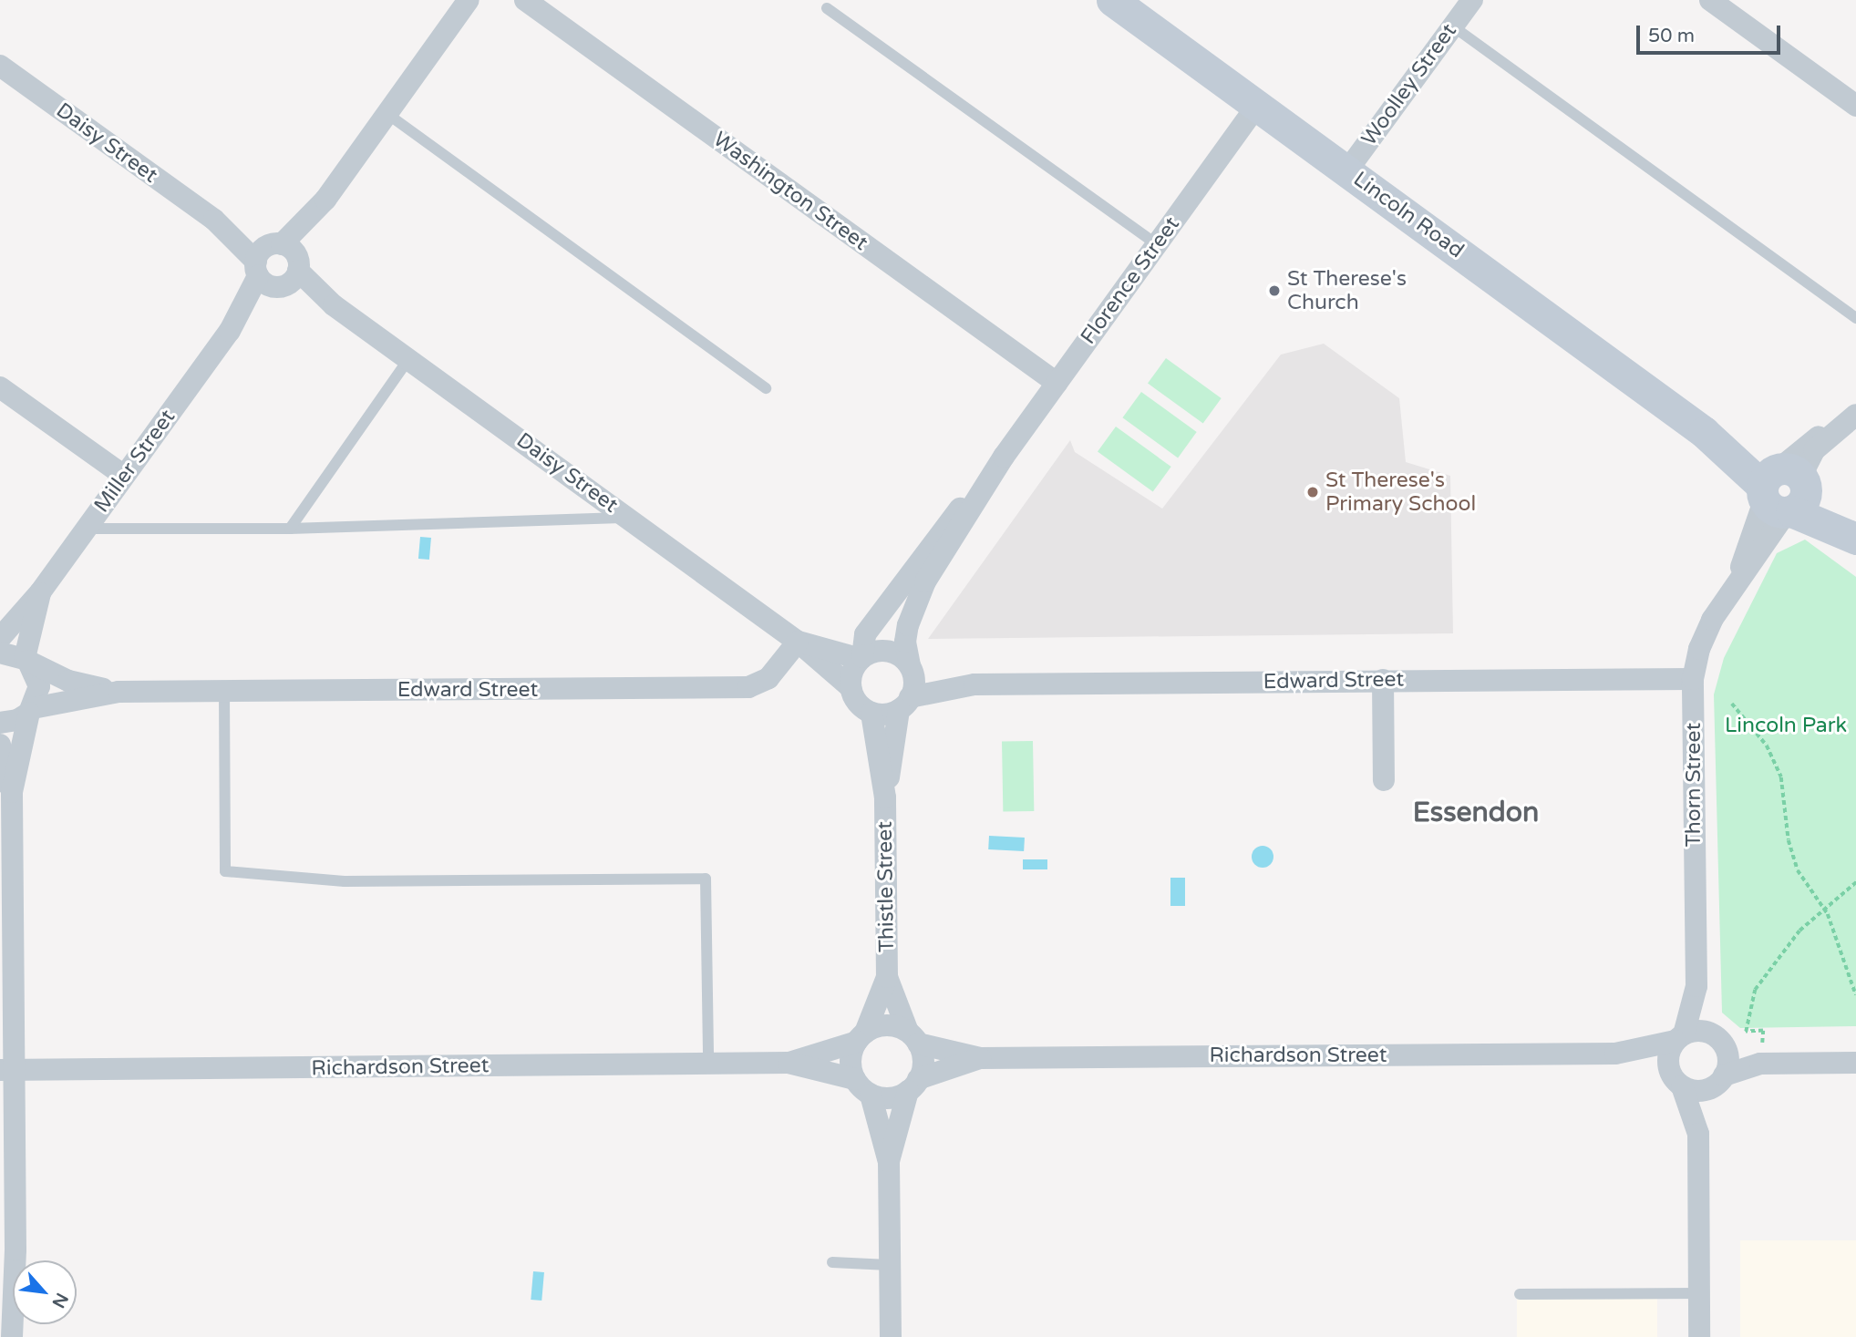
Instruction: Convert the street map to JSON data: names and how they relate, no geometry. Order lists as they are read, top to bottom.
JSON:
{
  "streets": {
    "main road": ["Lincoln Road"],
    "street": [
      "Woolley Street",
      "Daisy Street",
      "Washington Street",
      "Florence Street",
      "Miller Street",
      "Edward Street",
      "Thorn Street",
      "Thistle Street",
      "Richardson Street"
    ]
  },
  "crossings": [
    ["Woolley Street", "Lincoln Road"],
    ["Daisy Street", "Florence Street"],
    ["Daisy Street", "Miller Street"],
    ["Daisy Street", "Edward Street"],
    ["Daisy Street", "Thistle Street"],
    ["Washington Street", "Florence Street"],
    ["Lincoln Road", "Florence Street"],
    ["Lincoln Road", "Thorn Street"],
    ["Florence Street", "Edward Street"],
    ["Florence Street", "Thistle Street"],
    ["Miller Street", "Edward Street"],
    ["Edward Street", "Thorn Street"],
    ["Edward Street", "Thistle Street"],
    ["Thorn Street", "Richardson Street"],
    ["Thistle Street", "Richardson Street"]
  ],
  "districts": ["Essendon"],
  "parks": ["Lincoln Park"],
  "places": ["St Therese's Church", "St Therese's Primary School"],
  "scale_bar": "50 m",
  "north": "bottom right"
}
